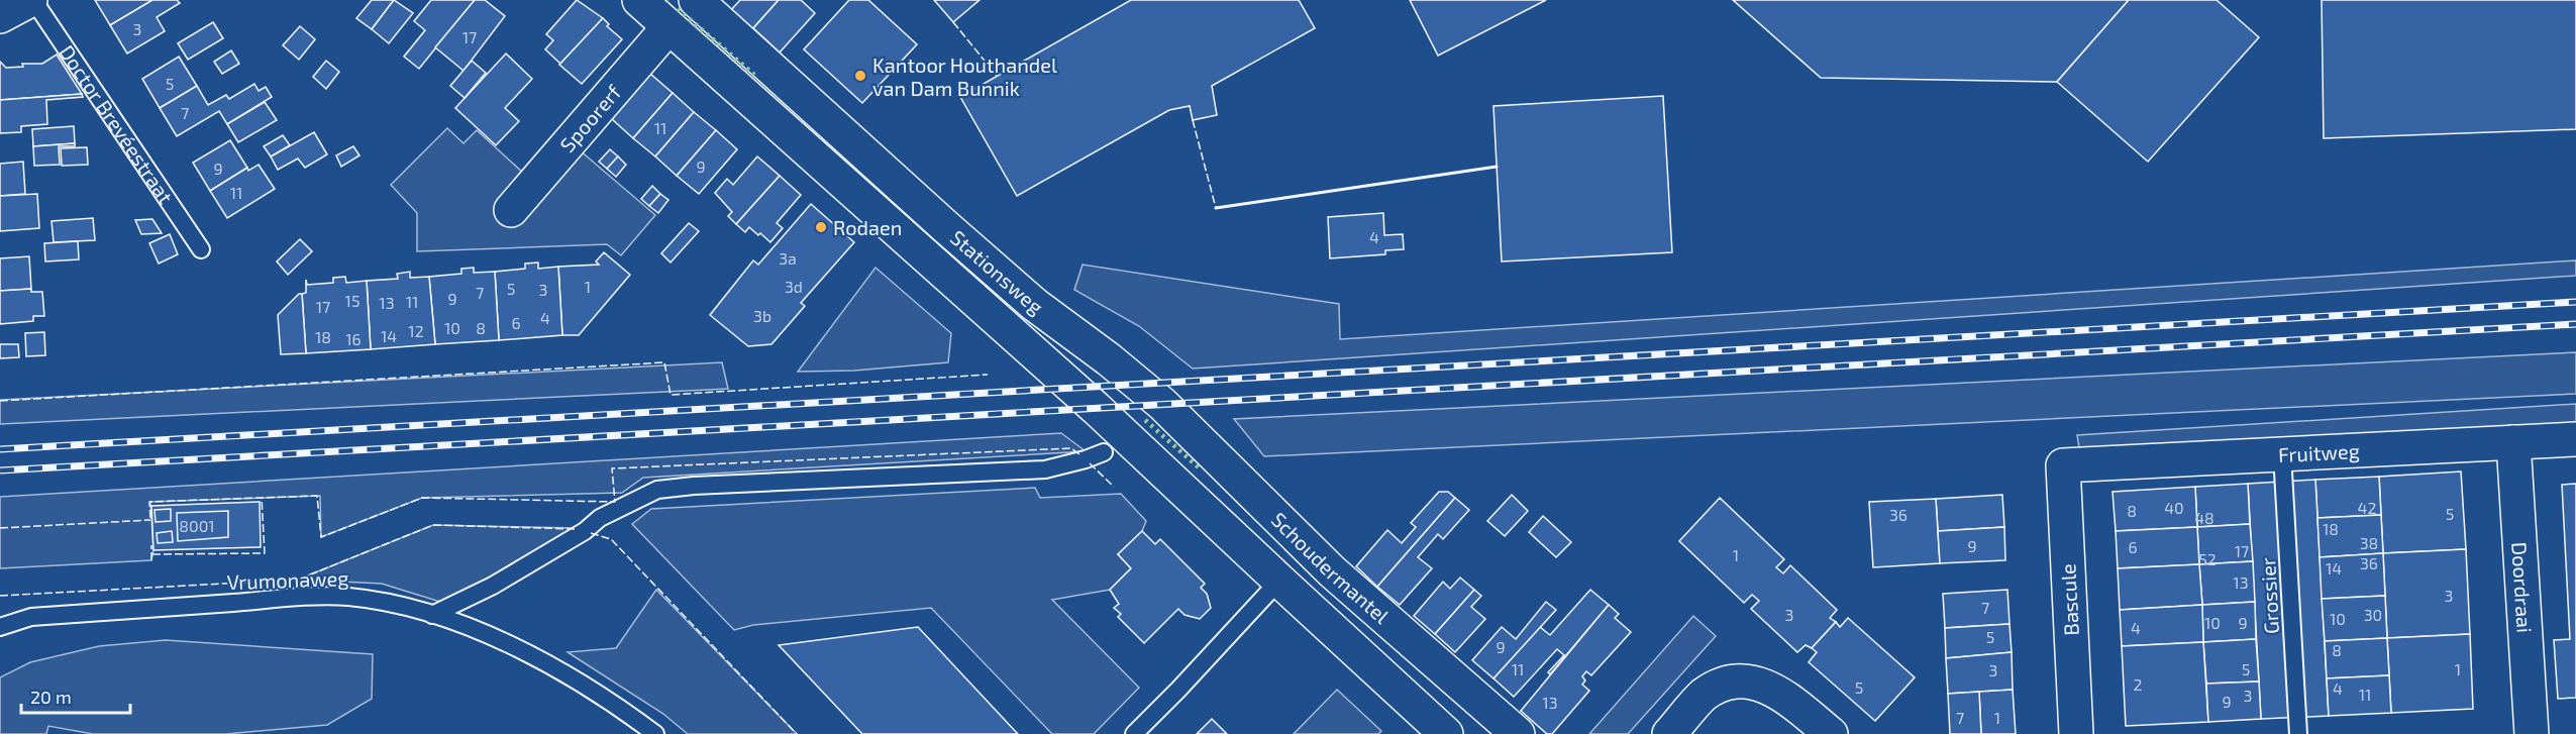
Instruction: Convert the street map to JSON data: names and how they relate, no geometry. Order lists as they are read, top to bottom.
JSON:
{
  "streets": {
    "street": [
      "Spoorerf",
      "Doctor Brevéestraat",
      "Stationsweg",
      "Fruitweg",
      "Schoudermantel",
      "Doordraai",
      "Bascule"
    ],
    "lane": ["Vrumonaweg", "Grossier"]
  },
  "crossings": [
    ["Spoorerf", "Stationsweg"],
    ["Stationsweg", "Schoudermantel"],
    ["Fruitweg", "Doordraai"],
    ["Fruitweg", "Grossier"],
    ["Fruitweg", "Bascule"]
  ],
  "places": ["Kantoor Houthandel van Dam Bunnik", "Rodaen"],
  "house_numbers": [
    "3",
    "17",
    "5",
    "7",
    "11",
    "9",
    "9",
    "11",
    "4",
    "3a",
    "1",
    "3d",
    "5",
    "3",
    "7",
    "9",
    "15",
    "11",
    "13",
    "17",
    "3b",
    "4",
    "6",
    "10",
    "8",
    "12",
    "14",
    "18",
    "16",
    "40",
    "42",
    "8",
    "5",
    "36",
    "48",
    "8001",
    "18",
    "38",
    "9",
    "6",
    "17",
    "1",
    "52",
    "36",
    "14",
    "13",
    "3",
    "7",
    "3",
    "30",
    "10",
    "10",
    "9",
    "4",
    "5",
    "9",
    "8",
    "11",
    "5",
    "1",
    "3",
    "2",
    "5",
    "4",
    "11",
    "3",
    "9",
    "13",
    "7",
    "1"
  ],
  "scale_bar": "20 m"
}
